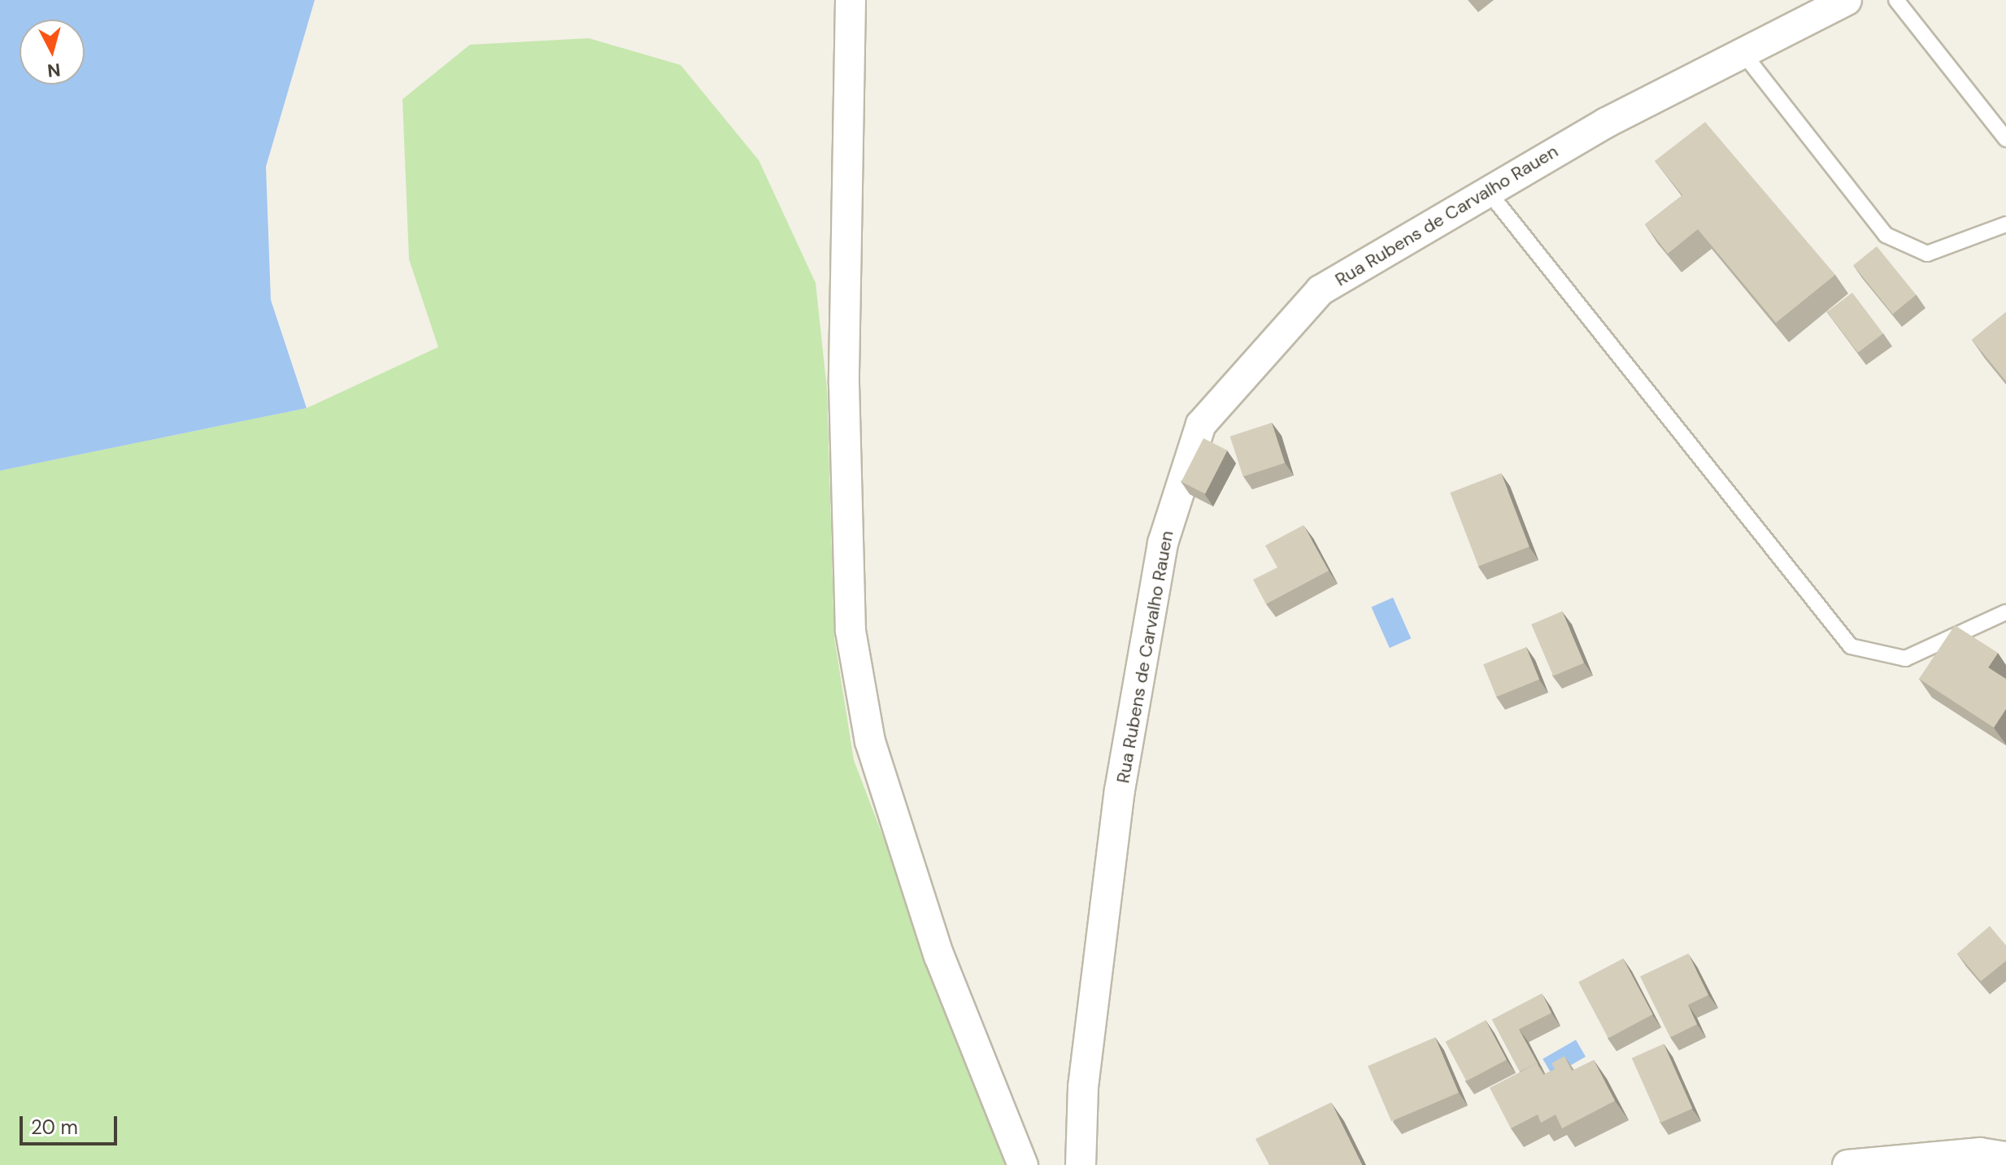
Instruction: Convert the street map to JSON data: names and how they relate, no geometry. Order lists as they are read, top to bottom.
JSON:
{
  "streets": {
    "street": ["Rua Rubens de Carvalho Rauen"]
  },
  "scale_bar": "20 m",
  "north": "bottom"
}
